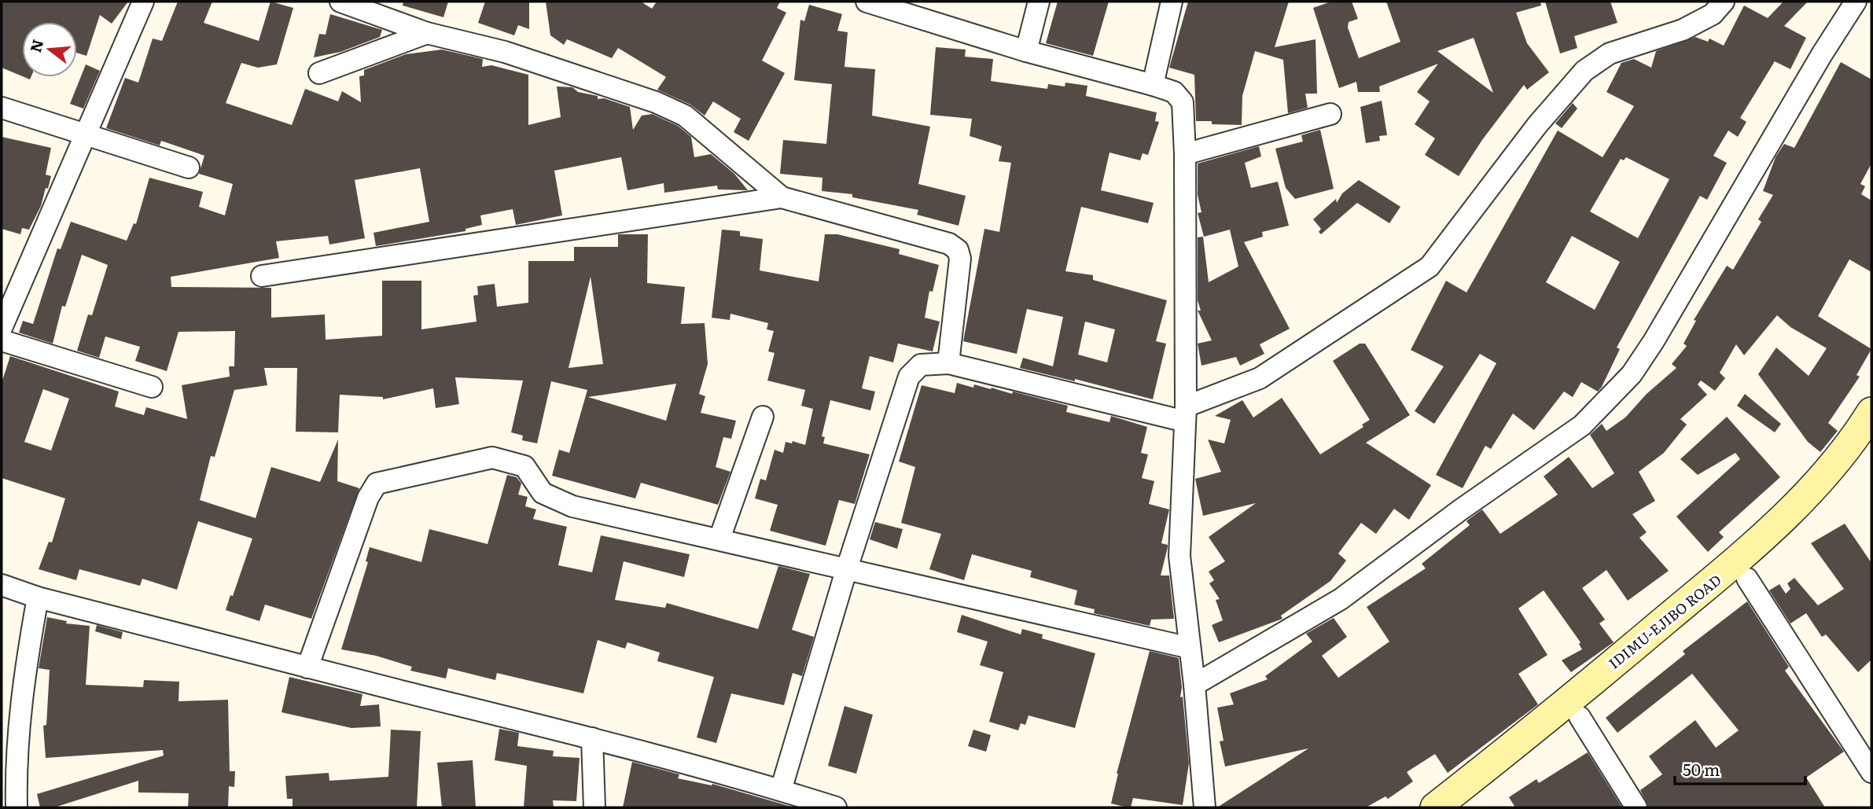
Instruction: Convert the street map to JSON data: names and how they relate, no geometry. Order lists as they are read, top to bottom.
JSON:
{
  "streets": {
    "main road": ["IDIMU-EJIBO ROAD"]
  },
  "scale_bar": "50 m",
  "north": "left"
}
